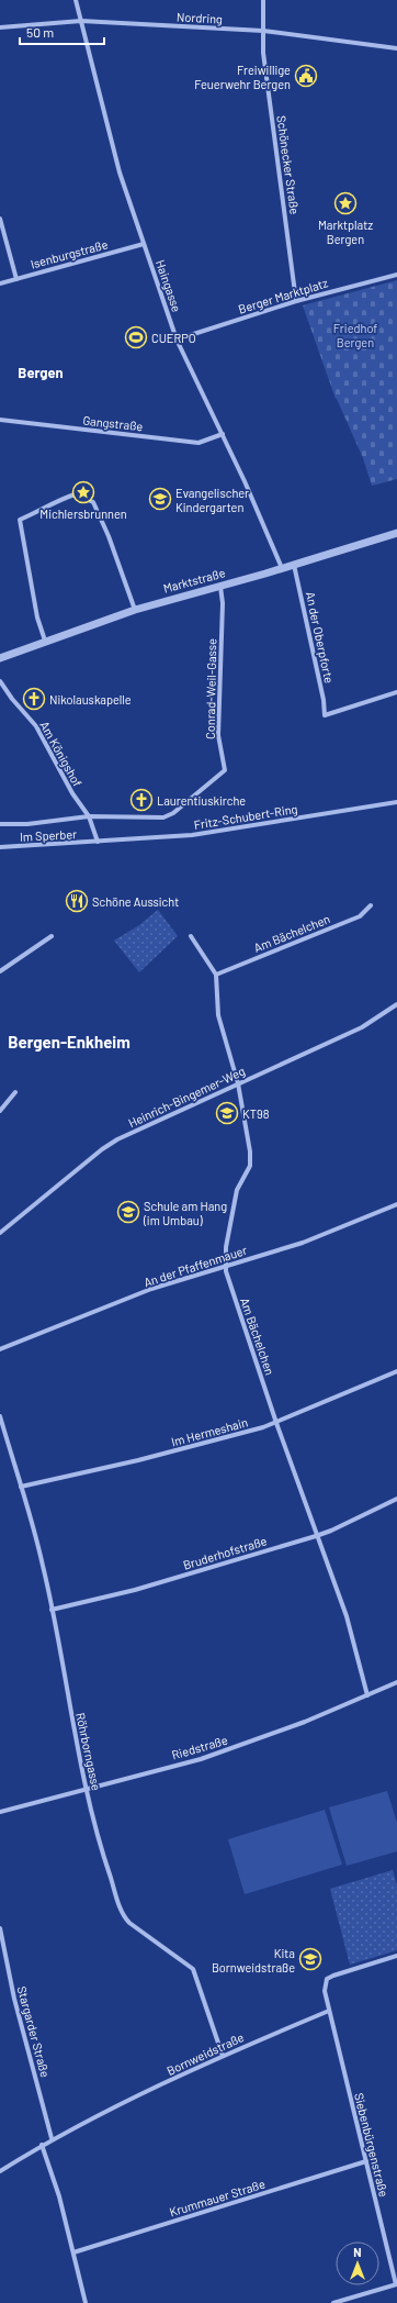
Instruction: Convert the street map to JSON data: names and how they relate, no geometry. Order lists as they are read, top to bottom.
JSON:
{
  "streets": {
    "street": [
      "Nordring",
      "Schönecker Straße",
      "Isenburgstraße",
      "Haingasse",
      "Berger Marktplatz",
      "Gangstraße",
      "Marktstraße",
      "An der Oberpforte",
      "Conrad-Weil-Gasse",
      "Am Königshof",
      "Fritz-Schubert-Ring",
      "Im Sperber",
      "Am Bächelchen",
      "Heinrich-Bingemer-Weg",
      "An der Pfaffenmauer",
      "Im Hermeshain",
      "Bruderhofstraße",
      "Riedstraße",
      "Röhrborngasse",
      "Stargarder Straße",
      "Bornweidstraße",
      "Siebenbürgenstraße",
      "Krummauer Straße"
    ]
  },
  "crossings": [
    ["Nordring", "Schönecker Straße"],
    ["Nordring", "Haingasse"],
    ["Schönecker Straße", "Berger Marktplatz"],
    ["Isenburgstraße", "Haingasse"],
    ["Haingasse", "Berger Marktplatz"],
    ["Haingasse", "Gangstraße"],
    ["Haingasse", "Marktstraße"],
    ["Marktstraße", "An der Oberpforte"],
    ["Marktstraße", "Conrad-Weil-Gasse"],
    ["Conrad-Weil-Gasse", "Am Königshof"],
    ["Conrad-Weil-Gasse", "Im Sperber"],
    ["Am Königshof", "Fritz-Schubert-Ring"],
    ["Am Königshof", "Im Sperber"],
    ["Fritz-Schubert-Ring", "Im Sperber"],
    ["Am Bächelchen", "Heinrich-Bingemer-Weg"],
    ["Am Bächelchen", "An der Pfaffenmauer"],
    ["Am Bächelchen", "Im Hermeshain"],
    ["Am Bächelchen", "Bruderhofstraße"],
    ["Am Bächelchen", "Riedstraße"],
    ["Im Hermeshain", "Röhrborngasse"],
    ["Bruderhofstraße", "Röhrborngasse"],
    ["Riedstraße", "Röhrborngasse"],
    ["Röhrborngasse", "Bornweidstraße"],
    ["Stargarder Straße", "Bornweidstraße"],
    ["Bornweidstraße", "Siebenbürgenstraße"],
    ["Siebenbürgenstraße", "Krummauer Straße"]
  ],
  "districts": ["Bergen", "Bergen-Enkheim"],
  "parks": ["Friedhof Bergen"],
  "places": {
    "public building": ["Freiwillige Feuerwehr Bergen"],
    "place": ["Marktplatz Bergen", "Michlersbrunnen"],
    "sports": ["CUERPO"],
    "school or university": [
      "Evangelischer Kindergarten",
      "KT98",
      "Schule am Hang (im Umbau)",
      "Kita Bornweidstraße"
    ],
    "church": ["Nikolauskapelle", "Laurentiuskirche"],
    "restaurant": ["Schöne Aussicht"]
  },
  "scale_bar": "50 m",
  "north": "top"
}
